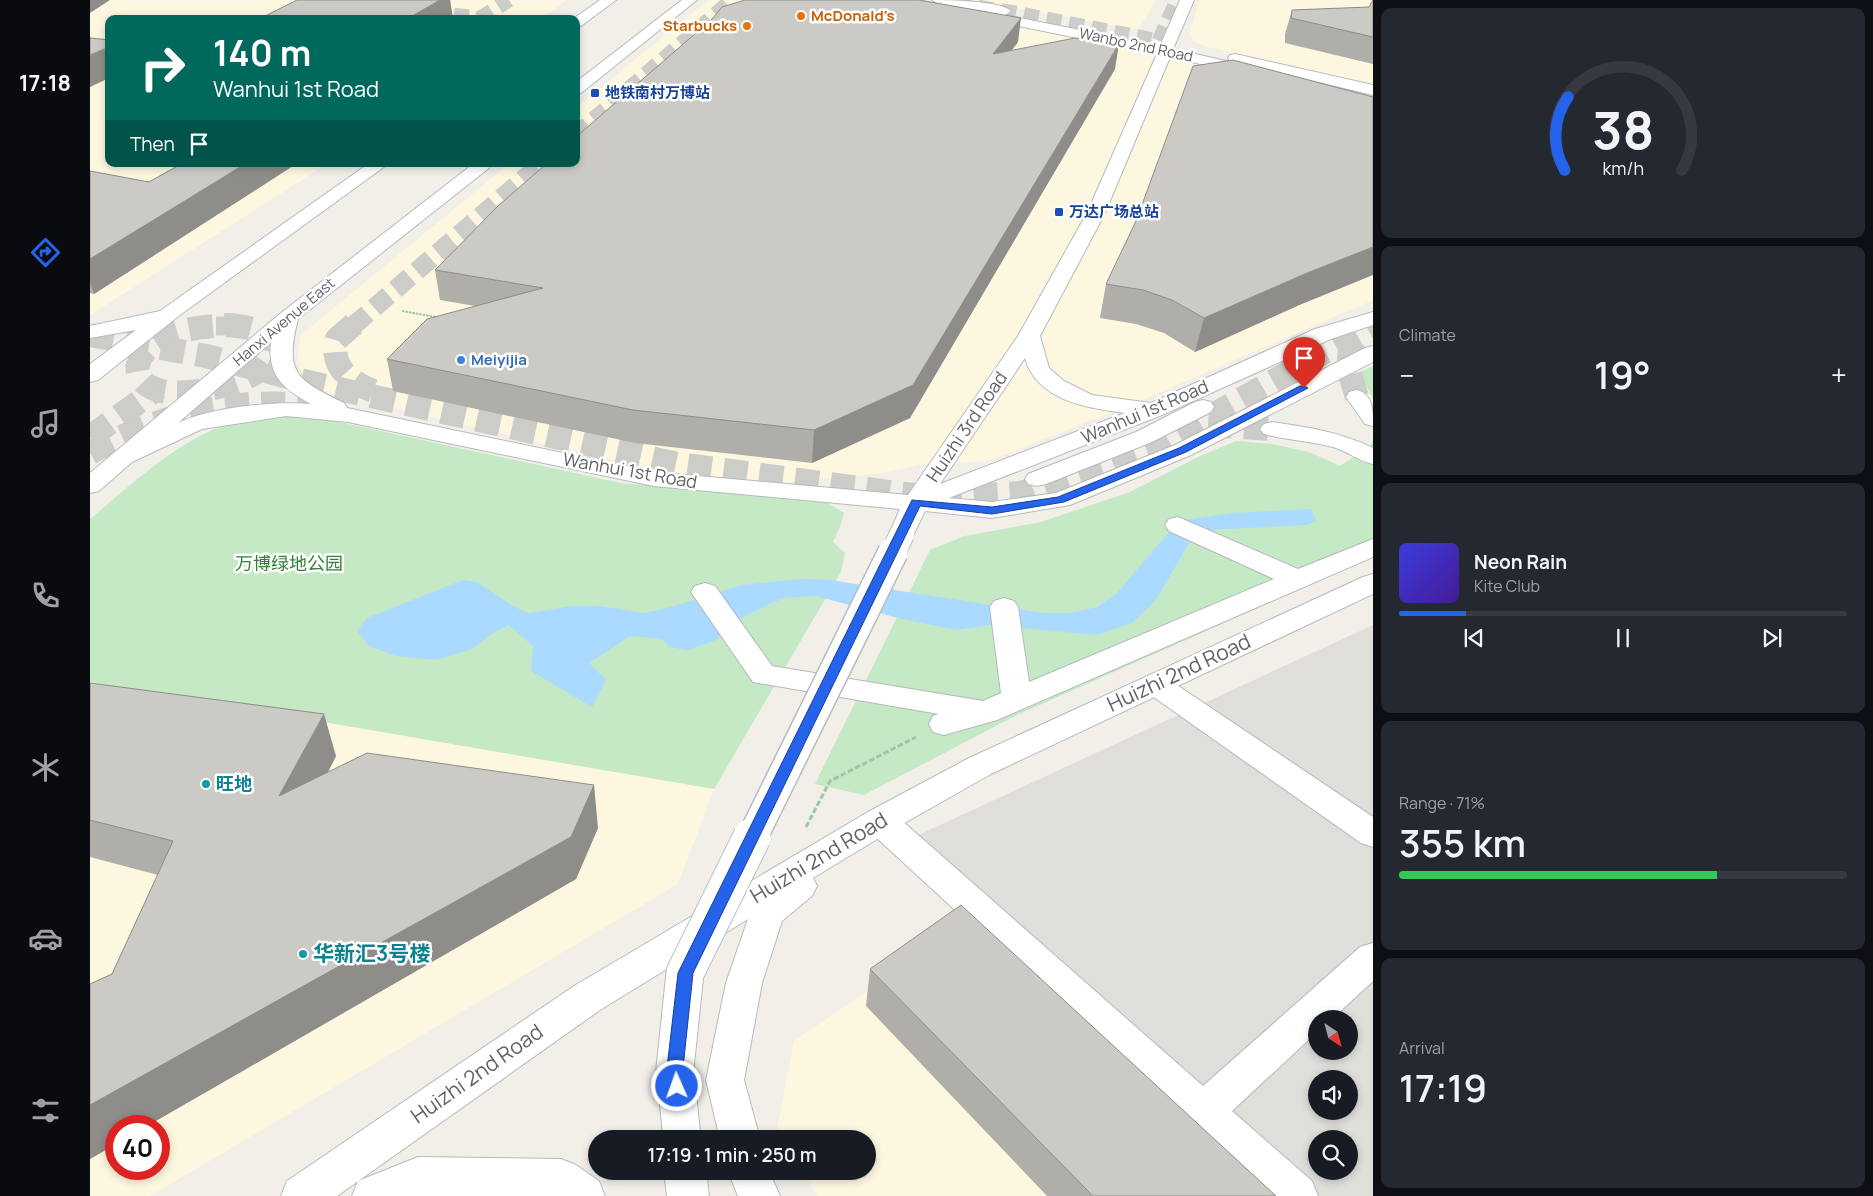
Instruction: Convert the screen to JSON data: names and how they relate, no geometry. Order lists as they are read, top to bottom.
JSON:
{
  "streets": {
    "street": [
      "Wanbo 2nd Road",
      "Hanxi Avenue East",
      "Wanhui 1st Road",
      "Huizhi 3rd Road",
      "Huizhi 2nd Road"
    ]
  },
  "crossings": [
    ["Wanbo 2nd Road", "Huizhi 3rd Road"],
    ["Wanhui 1st Road", "Huizhi 3rd Road"]
  ],
  "parks": ["万博绿地公园"],
  "places": {
    "other": [
      "McDonald's",
      "Starbucks",
      "Meiyijia",
      "旺地",
      "华新汇3号楼"
    ],
    "transit": ["地铁南村万博站", "万达广场总站"]
  },
  "north": "bottom right",
  "page": {
    "tabs": "17:18",
    "turn": ["140 m", "Wanhui 1st Road"],
    "then": "Then",
    "tile": [
      "Climate",
      ["Range · 71%", "355 km"],
      ["Arrival", "17:19"]
    ],
    "heat": ["−", "19°", "+"],
    "song": ["Neon Rain", "Kite Club"],
    "limit": "40",
    "trip": "17:19 · 1 min · 250 m",
    "gauge": ["38", "km/h"]
  }
}
